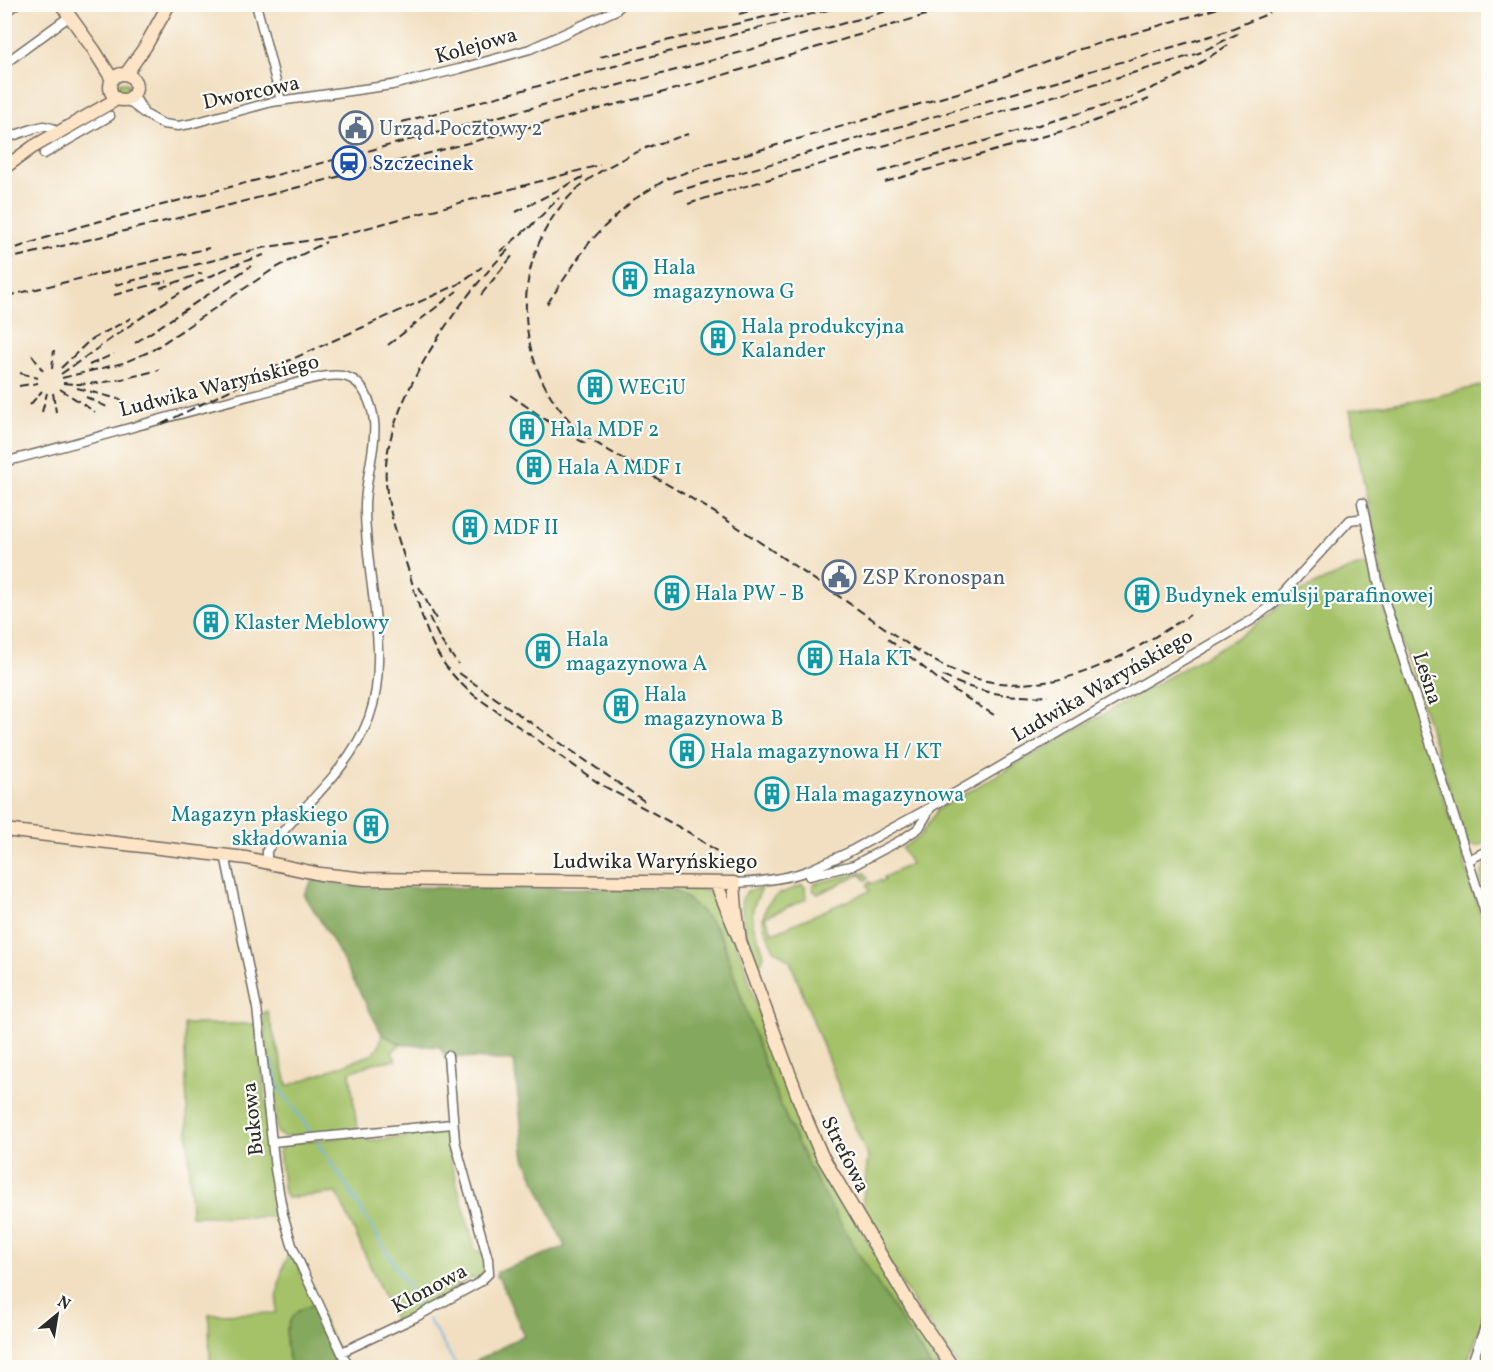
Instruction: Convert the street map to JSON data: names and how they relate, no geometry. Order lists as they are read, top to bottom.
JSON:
{
  "streets": {
    "street": [
      "Kolejowa",
      "Dworcowa",
      "Ludwika Waryńskiego",
      "Leśna",
      "Bukowa",
      "Strefowa",
      "Klonowa"
    ]
  },
  "crossings": [
    ["Kolejowa", "Dworcowa"],
    ["Ludwika Waryńskiego", "Leśna"],
    ["Ludwika Waryńskiego", "Bukowa"],
    ["Ludwika Waryńskiego", "Strefowa"],
    ["Bukowa", "Klonowa"]
  ],
  "places": {
    "public building": ["Urząd Pocztowy 2", "ZSP Kronospan"],
    "station": ["Szczecinek"],
    "building": [
      "Hala magazynowa G",
      "Hala produkcyjna Kalander",
      "WECiU",
      "Hala MDF 2",
      "Hala A MDF 1",
      "MDF II",
      "Hala PW - B",
      "Budynek emulsji parafinowej",
      "Klaster Meblowy",
      "Hala magazynowa A",
      "Hala KT",
      "Hala magazynowa B",
      "Hala magazynowa H / KT",
      "Hala magazynowa",
      "Magazyn płaskiego składowania"
    ]
  },
  "north": "top right"
}
